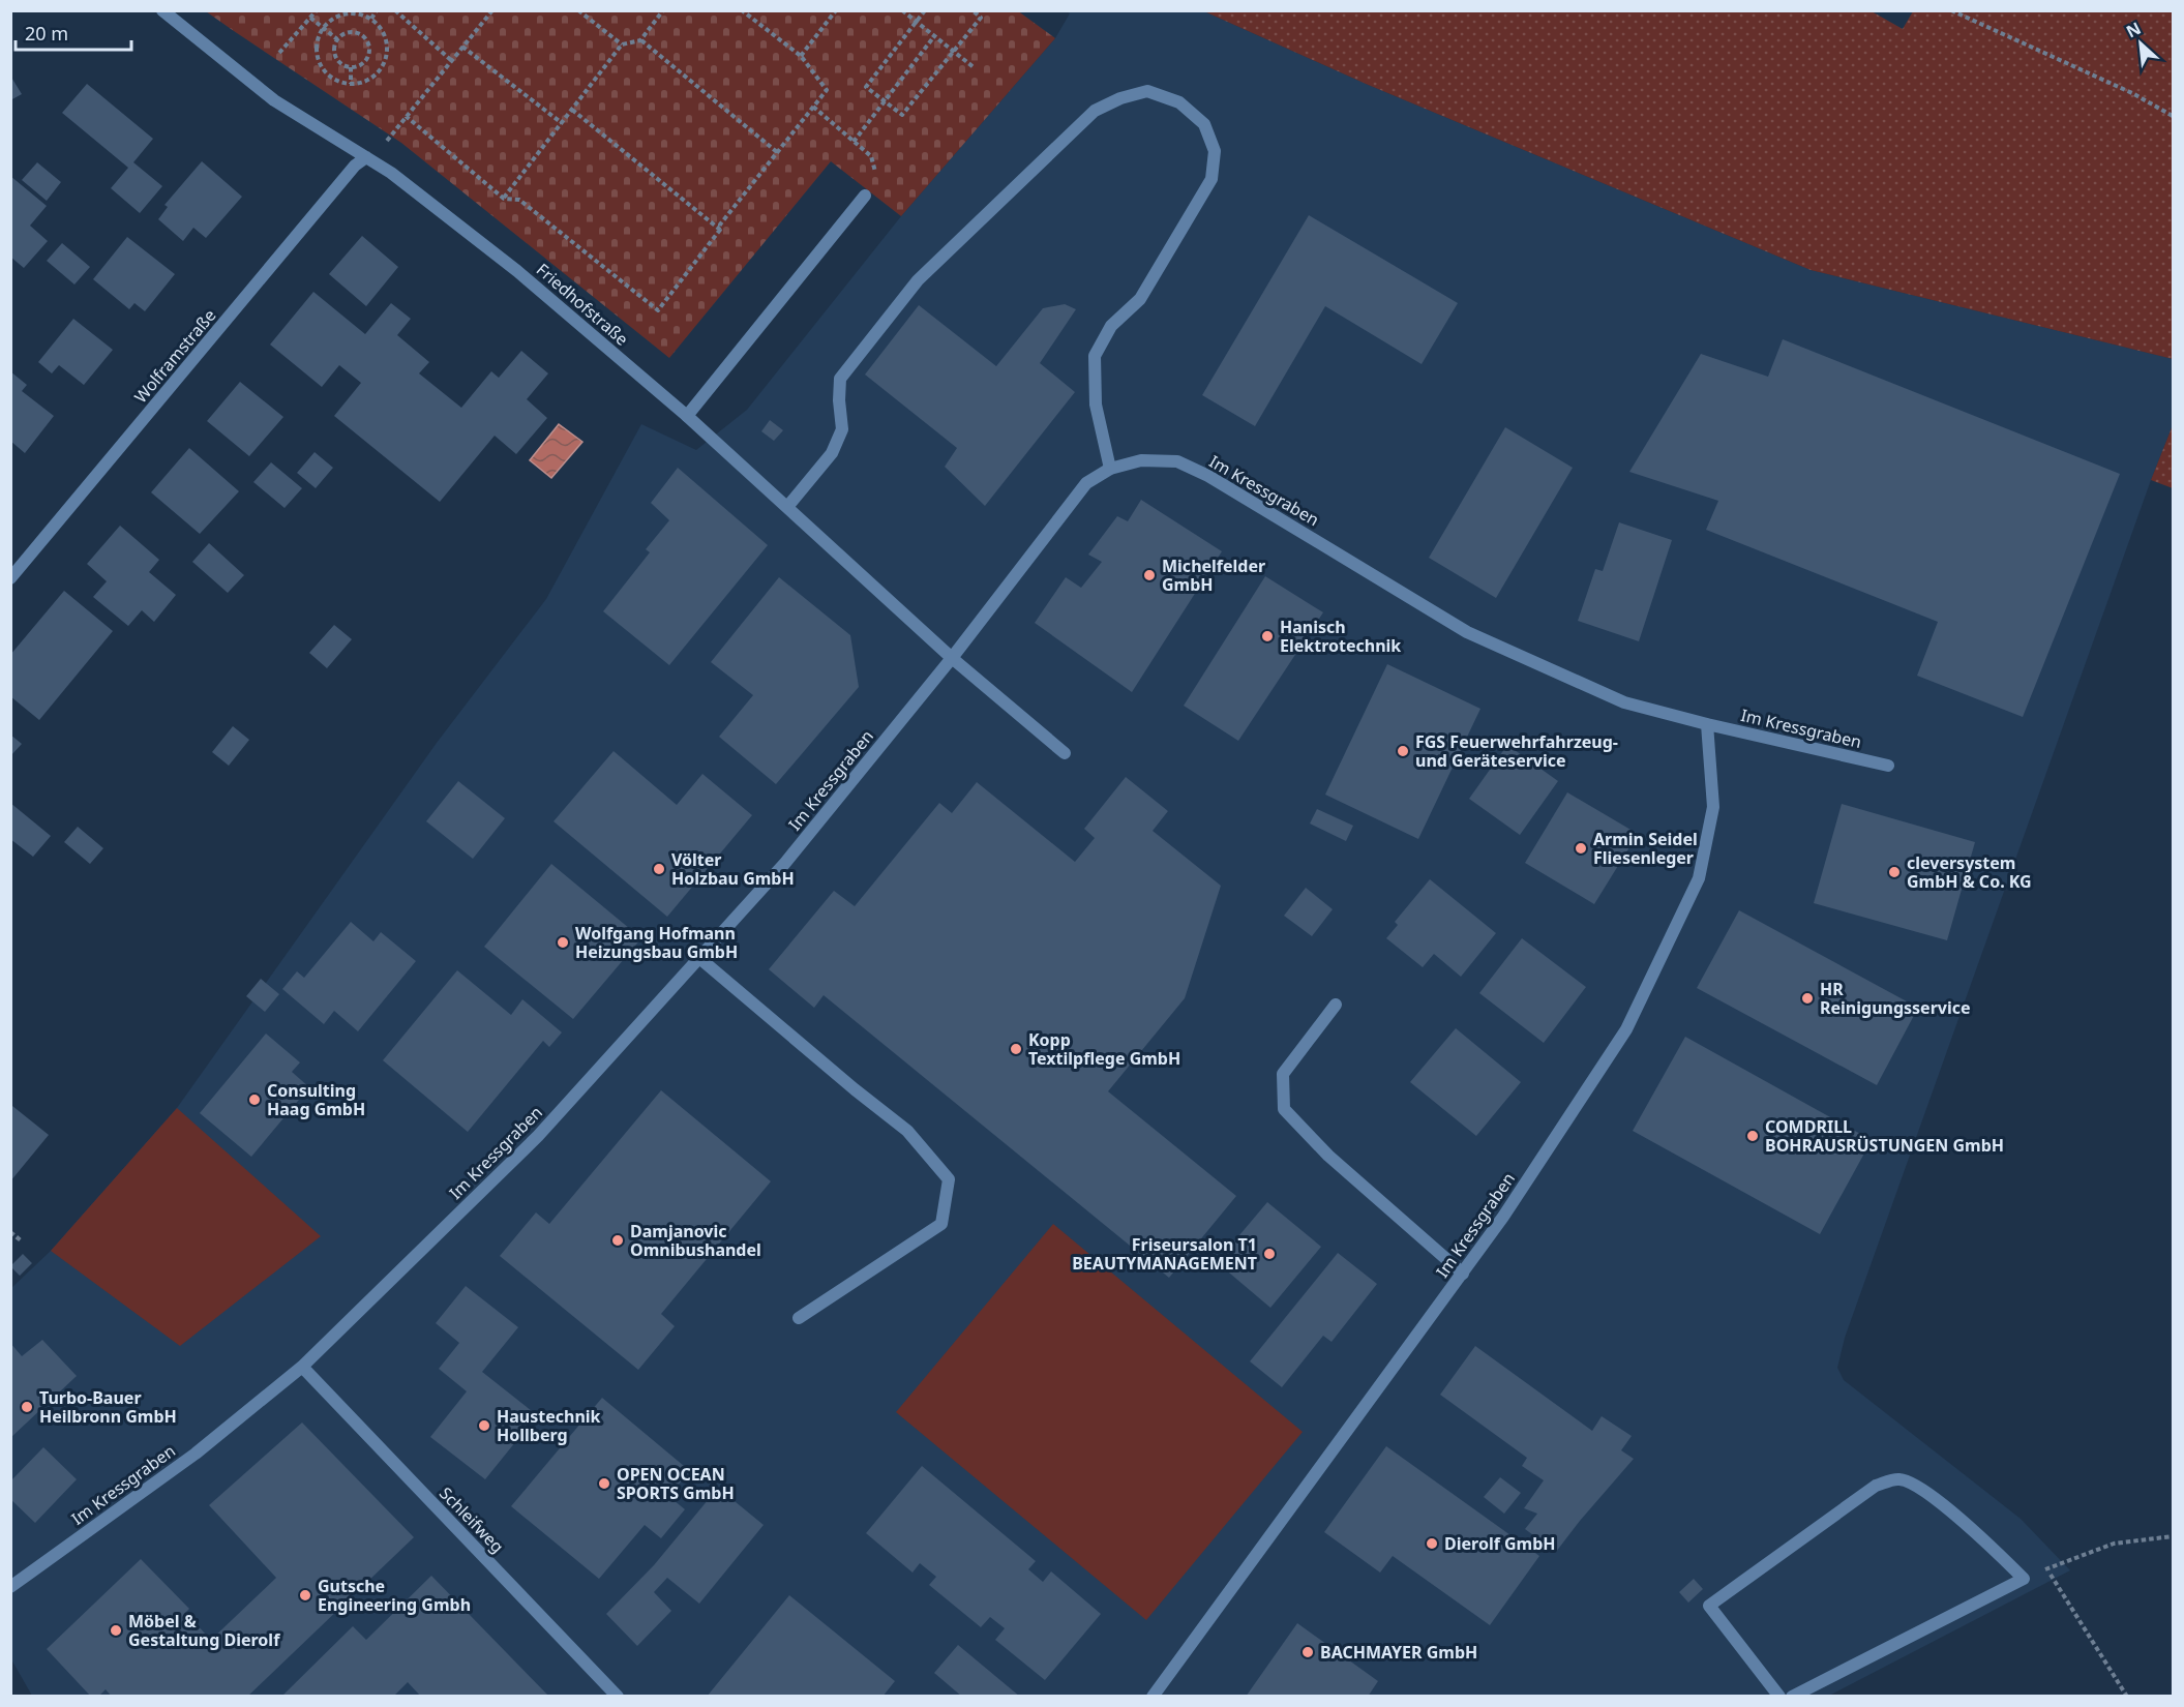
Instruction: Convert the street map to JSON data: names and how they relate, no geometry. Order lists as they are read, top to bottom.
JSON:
{
  "streets": {
    "street": [
      "Friedhofstraße",
      "Wolframstraße",
      "Im Kressgraben",
      "Schleifweg"
    ]
  },
  "crossings": [
    ["Friedhofstraße", "Wolframstraße"],
    ["Friedhofstraße", "Im Kressgraben"],
    ["Im Kressgraben", "Schleifweg"]
  ],
  "places": [
    "Michelfelder GmbH",
    "Hanisch Elektrotechnik",
    "FGS Feuerwehrfahrzeug- und Geräteservice",
    "Armin Seidel Fliesenleger",
    "Völter Holzbau GmbH",
    "cleversystem GmbH & Co. KG",
    "Wolfgang Hofmann Heizungsbau GmbH",
    "HR Reinigungsservice",
    "Kopp Textilpflege GmbH",
    "Consulting Haag GmbH",
    "COMDRILL BOHRAUSRÜSTUNGEN GmbH",
    "Damjanovic Omnibushandel",
    "Friseursalon T1 BEAUTYMANAGEMENT",
    "Turbo-Bauer Heilbronn GmbH",
    "Haustechnik Hollberg",
    "OPEN OCEAN SPORTS GmbH",
    "Dierolf GmbH",
    "Gutsche Engineering Gmbh",
    "Möbel & Gestaltung Dierolf",
    "BACHMAYER GmbH"
  ],
  "scale_bar": "20 m",
  "north": "top left"
}
